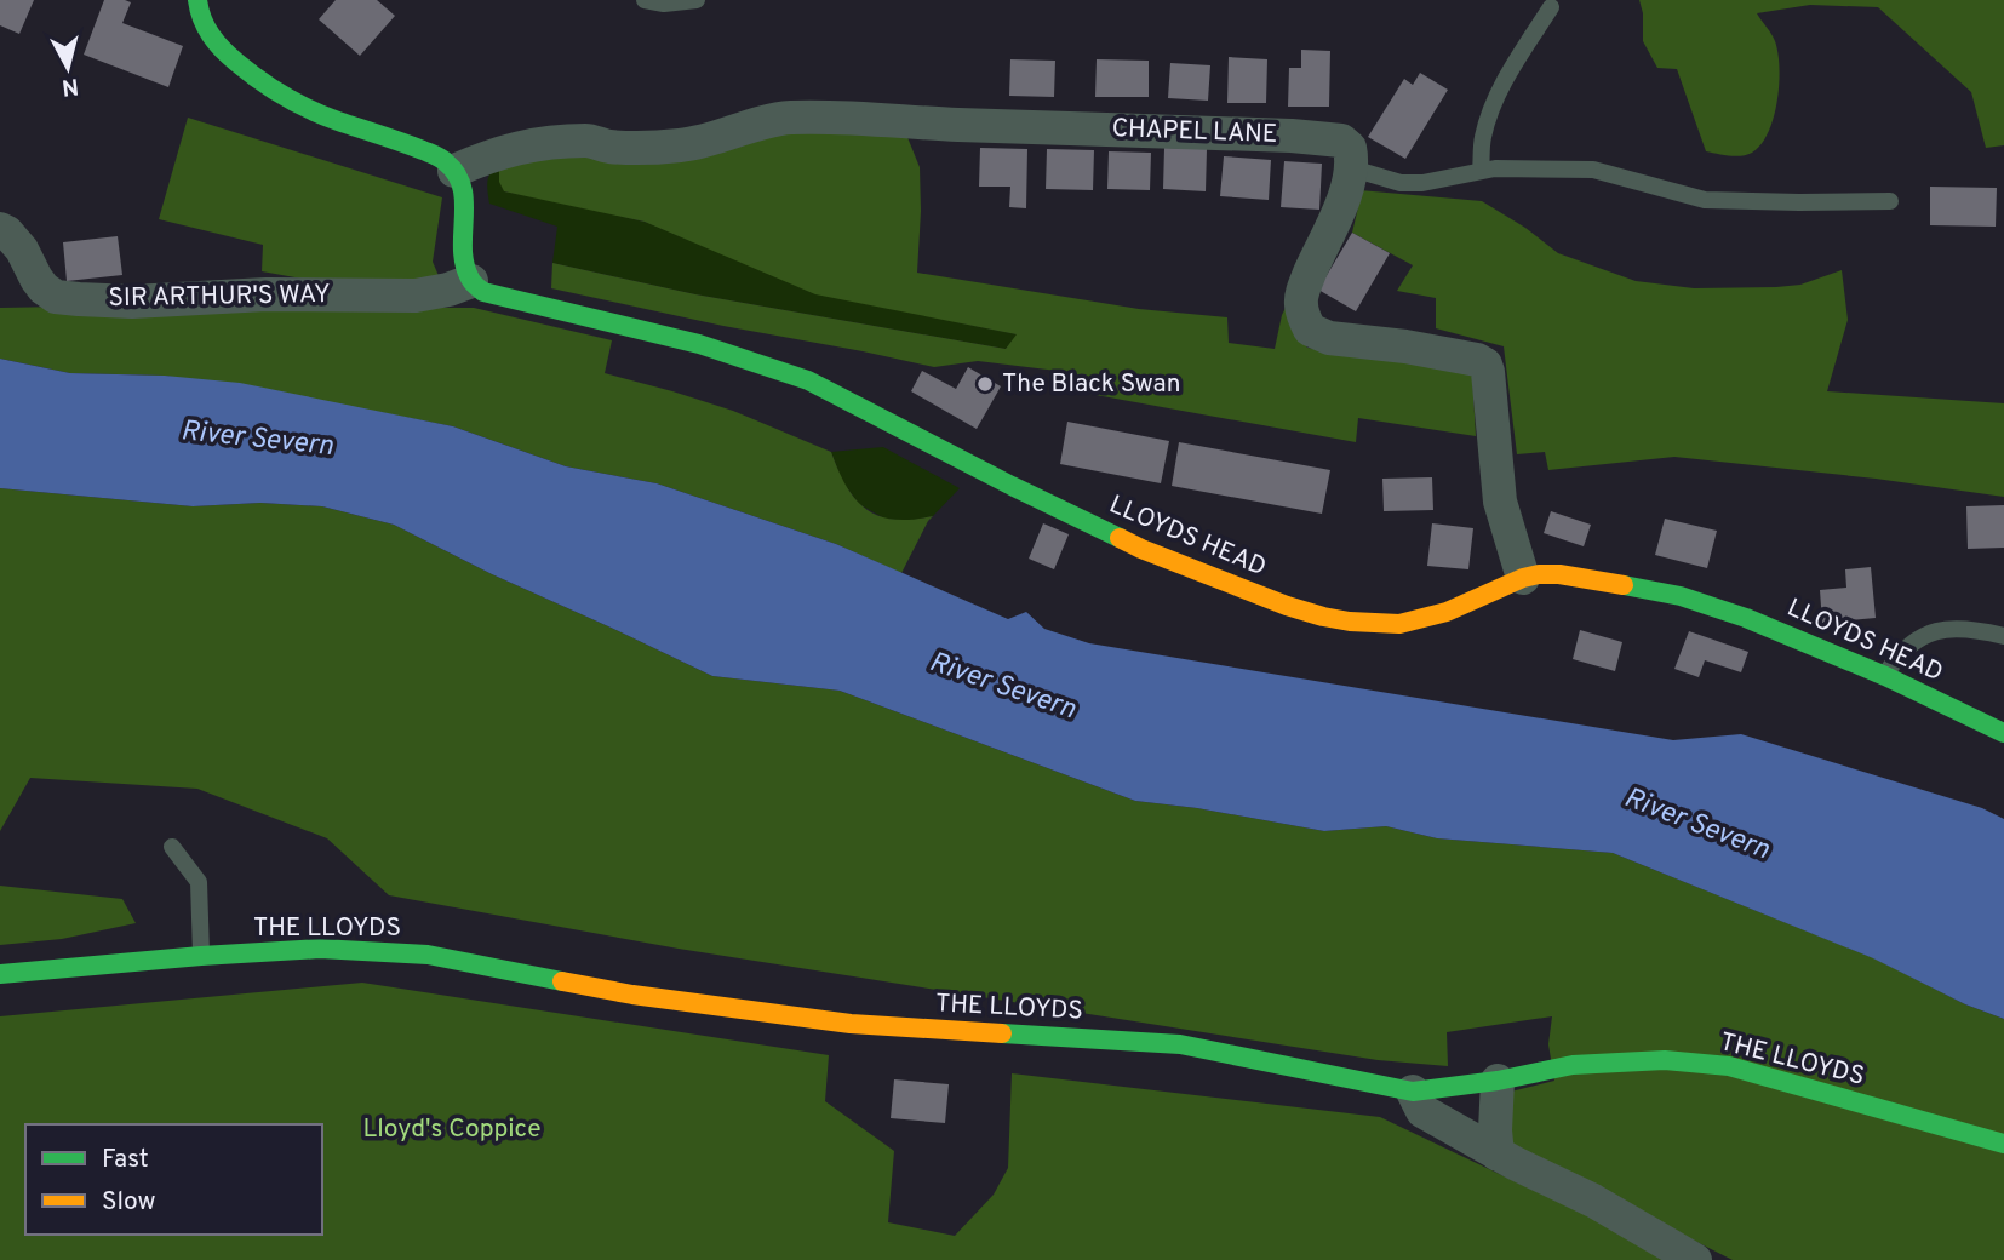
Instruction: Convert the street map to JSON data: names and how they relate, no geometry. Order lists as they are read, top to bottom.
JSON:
{
  "streets": {
    "street": [
      "CHAPEL LANE",
      "SIR ARTHUR'S WAY",
      "LLOYDS HEAD",
      "THE LLOYDS"
    ]
  },
  "crossings": [
    ["SIR ARTHUR'S WAY", "LLOYDS HEAD"]
  ],
  "water": ["River Severn"],
  "parks": ["Lloyd's Coppice"],
  "places": ["The Black Swan"],
  "legend": ["Fast", "Slow"],
  "north": "bottom"
}
